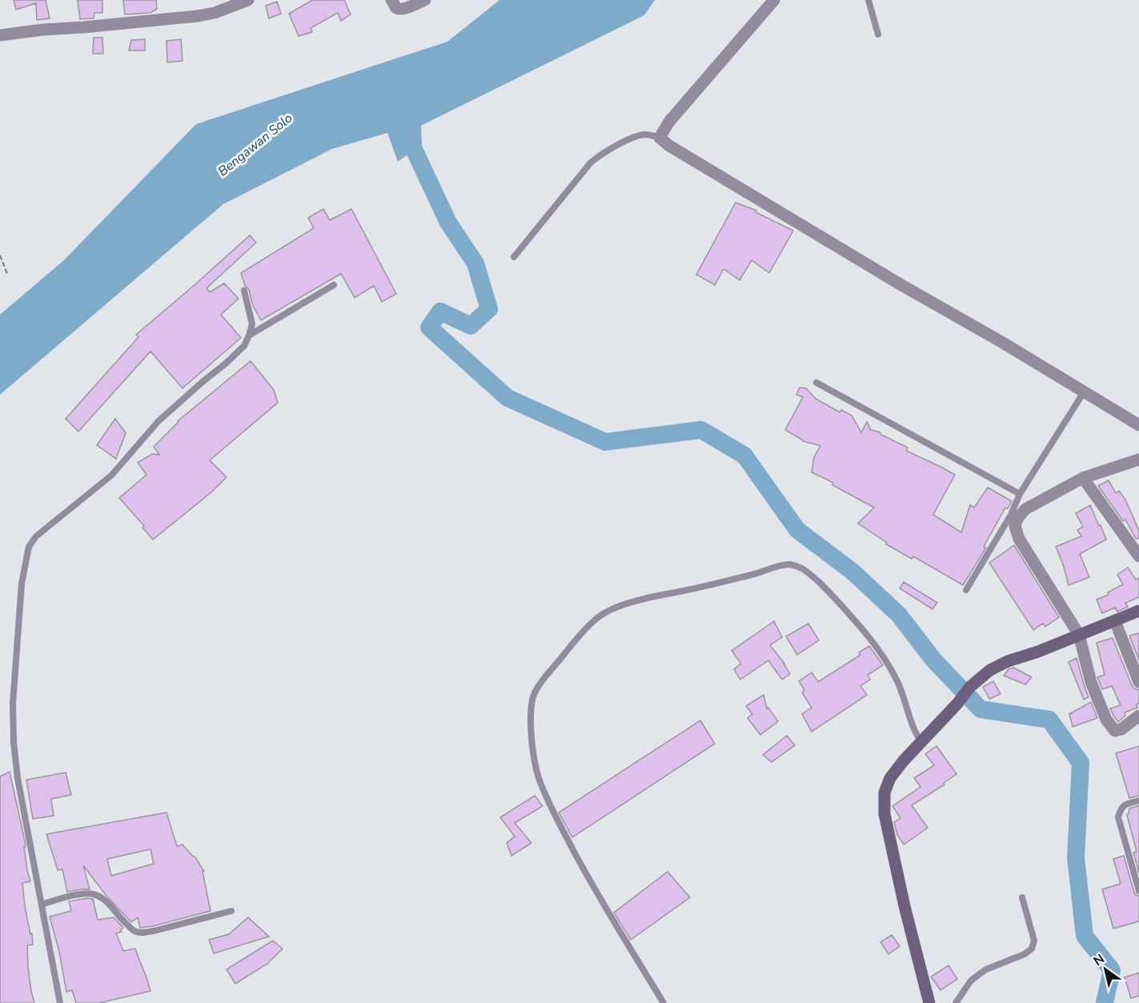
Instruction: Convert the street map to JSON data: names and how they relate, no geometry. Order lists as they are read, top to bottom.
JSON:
{
  "water": ["Bengawan Solo"],
  "north": "top left"
}
